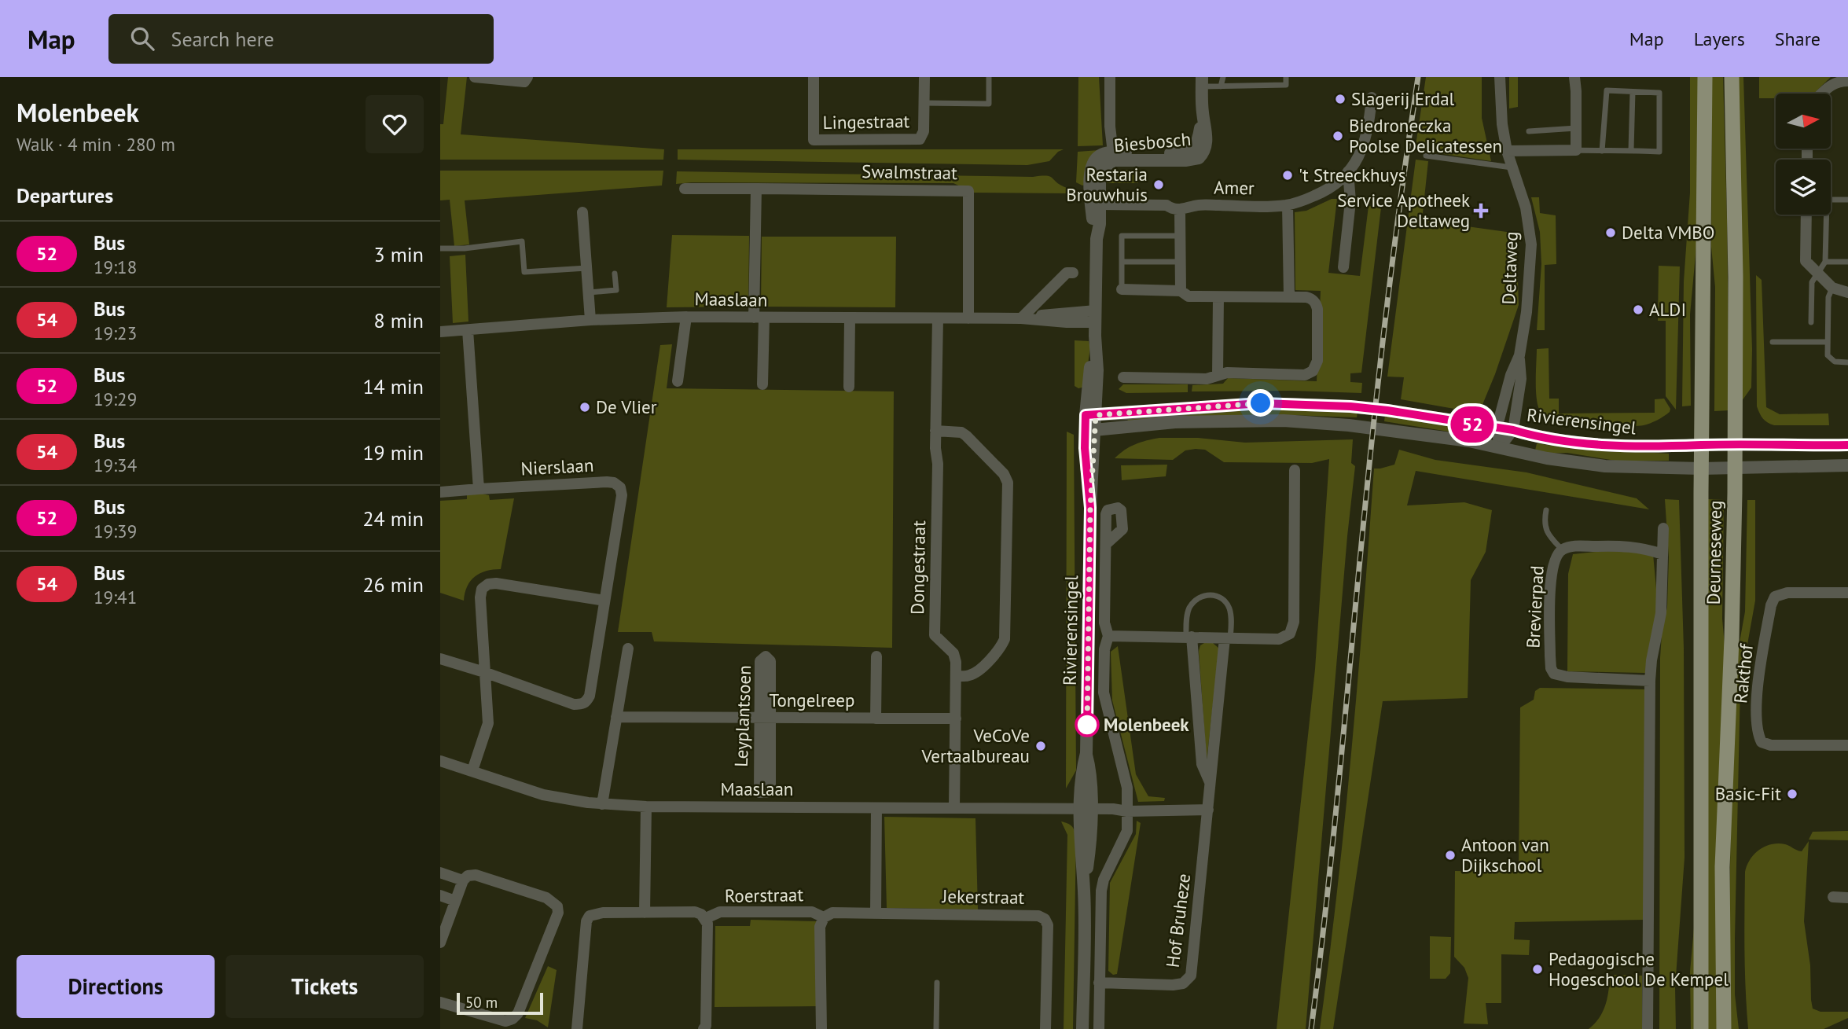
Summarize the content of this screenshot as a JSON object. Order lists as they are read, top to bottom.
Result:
{
  "streets": {
    "main road": ["Deurneseweg"],
    "street": [
      "Lingestraat",
      "Biesbosch",
      "Swalmstraat",
      "Amer",
      "Deltaweg",
      "Maaslaan",
      "Rivierensingel",
      "Nierslaan",
      "Dongestraat",
      "Brevierpad",
      "Rakthof",
      "Tongelreep",
      "Leyplantsoen",
      "Roerstraat",
      "Jekerstraat",
      "Hof Bruheze"
    ]
  },
  "crossings": [
    ["Biesbosch", "Amer"],
    ["Biesbosch", "Maaslaan"],
    ["Biesbosch", "Rivierensingel"],
    ["Swalmstraat", "Maaslaan"],
    ["Deltaweg", "Rivierensingel"],
    ["Maaslaan", "Rivierensingel"],
    ["Maaslaan", "Dongestraat"],
    ["Rivierensingel", "Deurneseweg"],
    ["Dongestraat", "Tongelreep"],
    ["Tongelreep", "Leyplantsoen"],
    ["Roerstraat", "Jekerstraat"]
  ],
  "places": {
    "other": [
      "Slagerij Erdal",
      "Biedroneczka Poolse Delicatessen",
      "'t Streeckhuys",
      "Restaria Brouwhuis",
      "Delta VMBO",
      "ALDI",
      "De Vlier",
      "Molenbeek",
      "VeCoVe Vertaalbureau",
      "Basic-Fit",
      "Antoon van Dijkschool",
      "Pedagogische Hogeschool De Kempel"
    ],
    "health": ["Service Apotheek Deltaweg"]
  },
  "lines": ["bus line 52"],
  "scale_bar": "50 m",
  "north": "right",
  "page": {
    "header": "Map",
    "search": "Search here",
    "nav": ["Map", "Layers", "Share"],
    "heading": [
      ["Molenbeek", "Walk · 4 min · 280 m"],
      "Departures"
    ],
    "on_map": "52",
    "list": [
      {
        "mark": "52",
        "name": "Bus",
        "note": "19:18",
        "value": "3 min"
      },
      {
        "mark": "54",
        "name": "Bus",
        "note": "19:23",
        "value": "8 min"
      },
      {
        "mark": "52",
        "name": "Bus",
        "note": "19:29",
        "value": "14 min"
      },
      {
        "mark": "54",
        "name": "Bus",
        "note": "19:34",
        "value": "19 min"
      },
      {
        "mark": "52",
        "name": "Bus",
        "note": "19:39",
        "value": "24 min"
      },
      {
        "mark": "54",
        "name": "Bus",
        "note": "19:41",
        "value": "26 min"
      }
    ],
    "buttons": ["Directions", "Tickets"],
    "scale": "50 m"
  }
}
